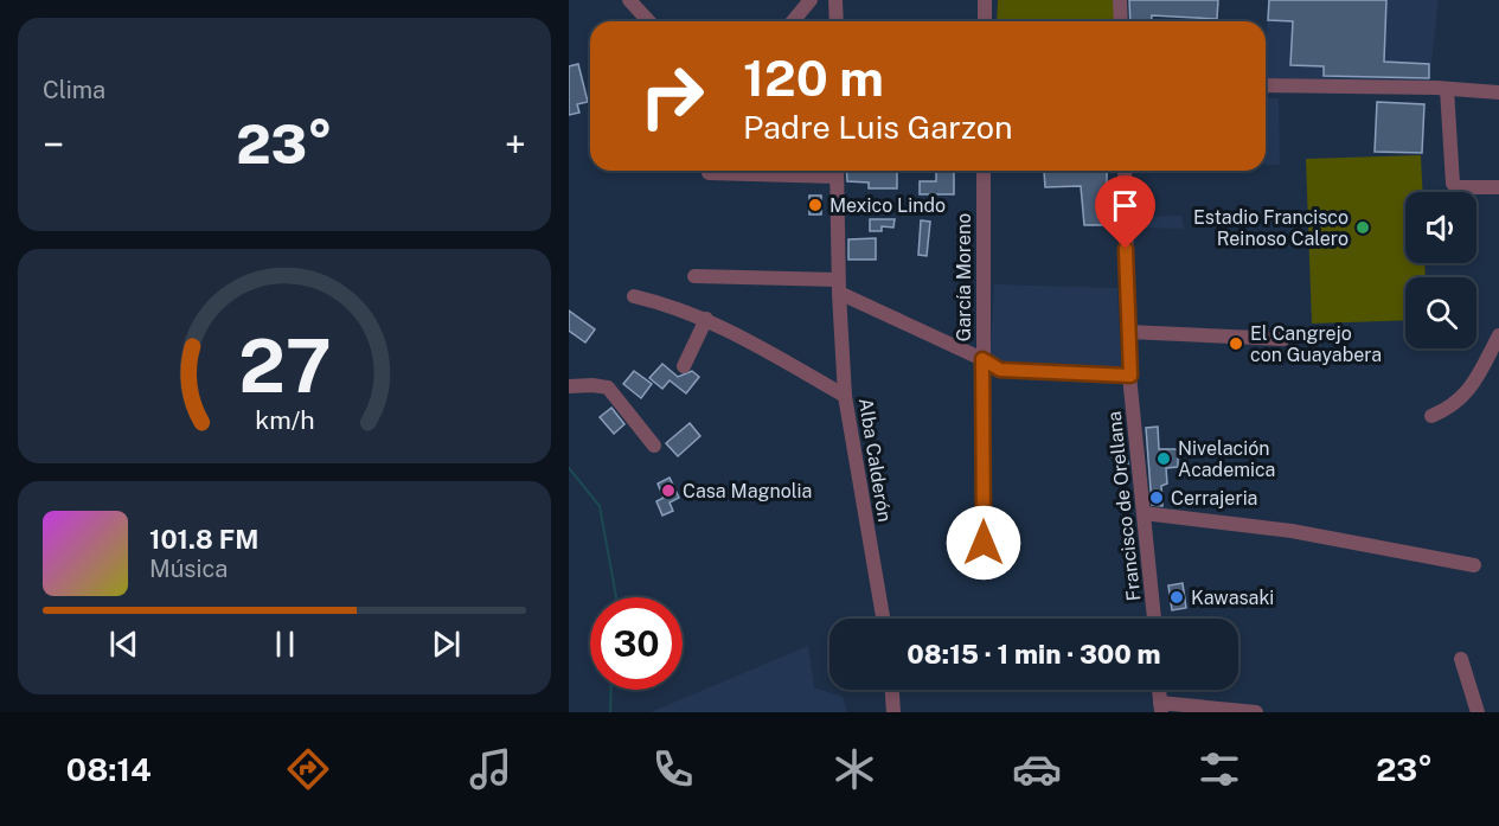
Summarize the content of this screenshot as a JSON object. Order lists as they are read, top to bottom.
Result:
{
  "streets": {
    "street": ["García Moreno", "Alba Calderón", "Francisco de Orellana"]
  },
  "places": [
    "Mexico Lindo",
    "Estadio Francisco Reinoso Calero",
    "El Cangrejo con Guayabera",
    "Nivelación Academica",
    "Casa Magnolia",
    "Cerrajeria",
    "Kawasaki"
  ],
  "page": {
    "tile": "Clima",
    "turn": ["120 m", "Padre Luis Garzon"],
    "heat": ["−", "23°", "+"],
    "song": ["101.8 FM", "Música"],
    "limit": "30",
    "trip": "08:15 · 1 min · 300 m",
    "tabs": ["08:14", "23°"],
    "gauge": ["27", "km/h"]
  }
}
